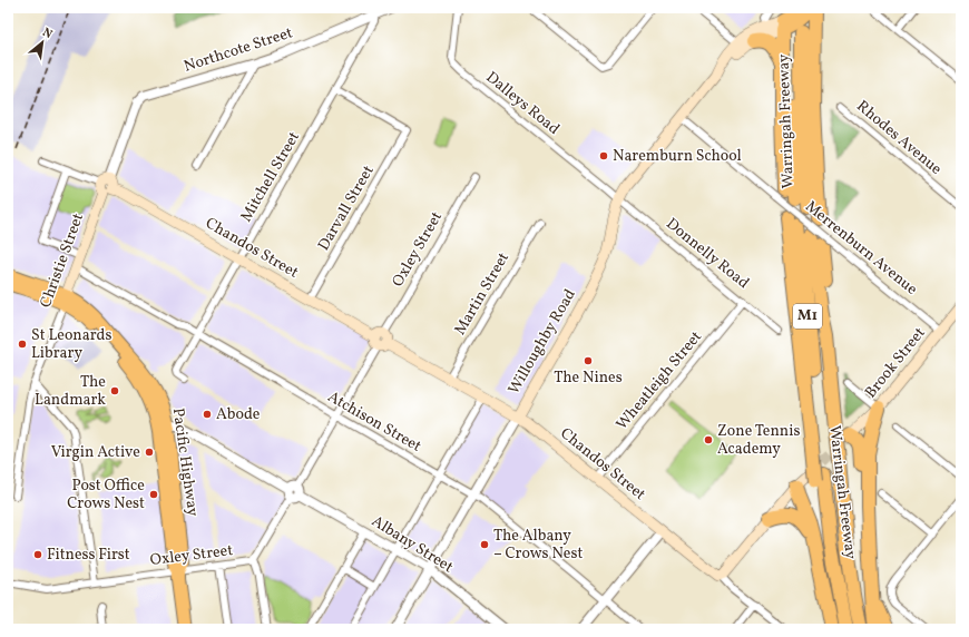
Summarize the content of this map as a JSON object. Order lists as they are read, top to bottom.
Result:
{
  "streets": {
    "highway": ["Warringah Freeway", "M1"],
    "main road": [
      "Chandos Street",
      "Christie Street",
      "Willoughby Road",
      "Brook Street",
      "Pacific Highway"
    ],
    "street": [
      "Northcote Street",
      "Dalleys Road",
      "Rhodes Avenue",
      "Mitchell Street",
      "Darvall Street",
      "Merrenburn Avenue",
      "Oxley Street",
      "Donnelly Road",
      "Martin Street",
      "Wheatleigh Street",
      "Atchison Street",
      "Albany Street"
    ]
  },
  "crossings": [
    ["Northcote Street", "Mitchell Street"],
    ["Northcote Street", "Christie Street"],
    ["Dalleys Road", "Donnelly Road"],
    ["Dalleys Road", "Willoughby Road"],
    ["Warringah Freeway", "Willoughby Road"],
    ["Mitchell Street", "Darvall Street"],
    ["Mitchell Street", "Chandos Street"],
    ["Mitchell Street", "Atchison Street"],
    ["Darvall Street", "Chandos Street"],
    ["Chandos Street", "Oxley Street"],
    ["Chandos Street", "Christie Street"],
    ["Chandos Street", "Martin Street"],
    ["Chandos Street", "Willoughby Road"],
    ["Chandos Street", "Wheatleigh Street"],
    ["Merrenburn Avenue", "Willoughby Road"],
    ["Merrenburn Avenue", "Brook Street"],
    ["Oxley Street", "Atchison Street"],
    ["Oxley Street", "Pacific Highway"],
    ["Oxley Street", "Albany Street"],
    ["Donnelly Road", "Willoughby Road"],
    ["Donnelly Road", "Wheatleigh Street"],
    ["Christie Street", "Atchison Street"],
    ["Christie Street", "Pacific Highway"],
    ["Willoughby Road", "Atchison Street"],
    ["Willoughby Road", "Albany Street"],
    ["Pacific Highway", "Albany Street"]
  ],
  "places": [
    "Naremburn School",
    "St Leonards Library",
    "The Nines",
    "The Landmark",
    "Abode",
    "Zone Tennis Academy",
    "Virgin Active",
    "Post Office Crows Nest",
    "The Albany – Crows Nest",
    "Fitness First"
  ],
  "north": "top right"
}
